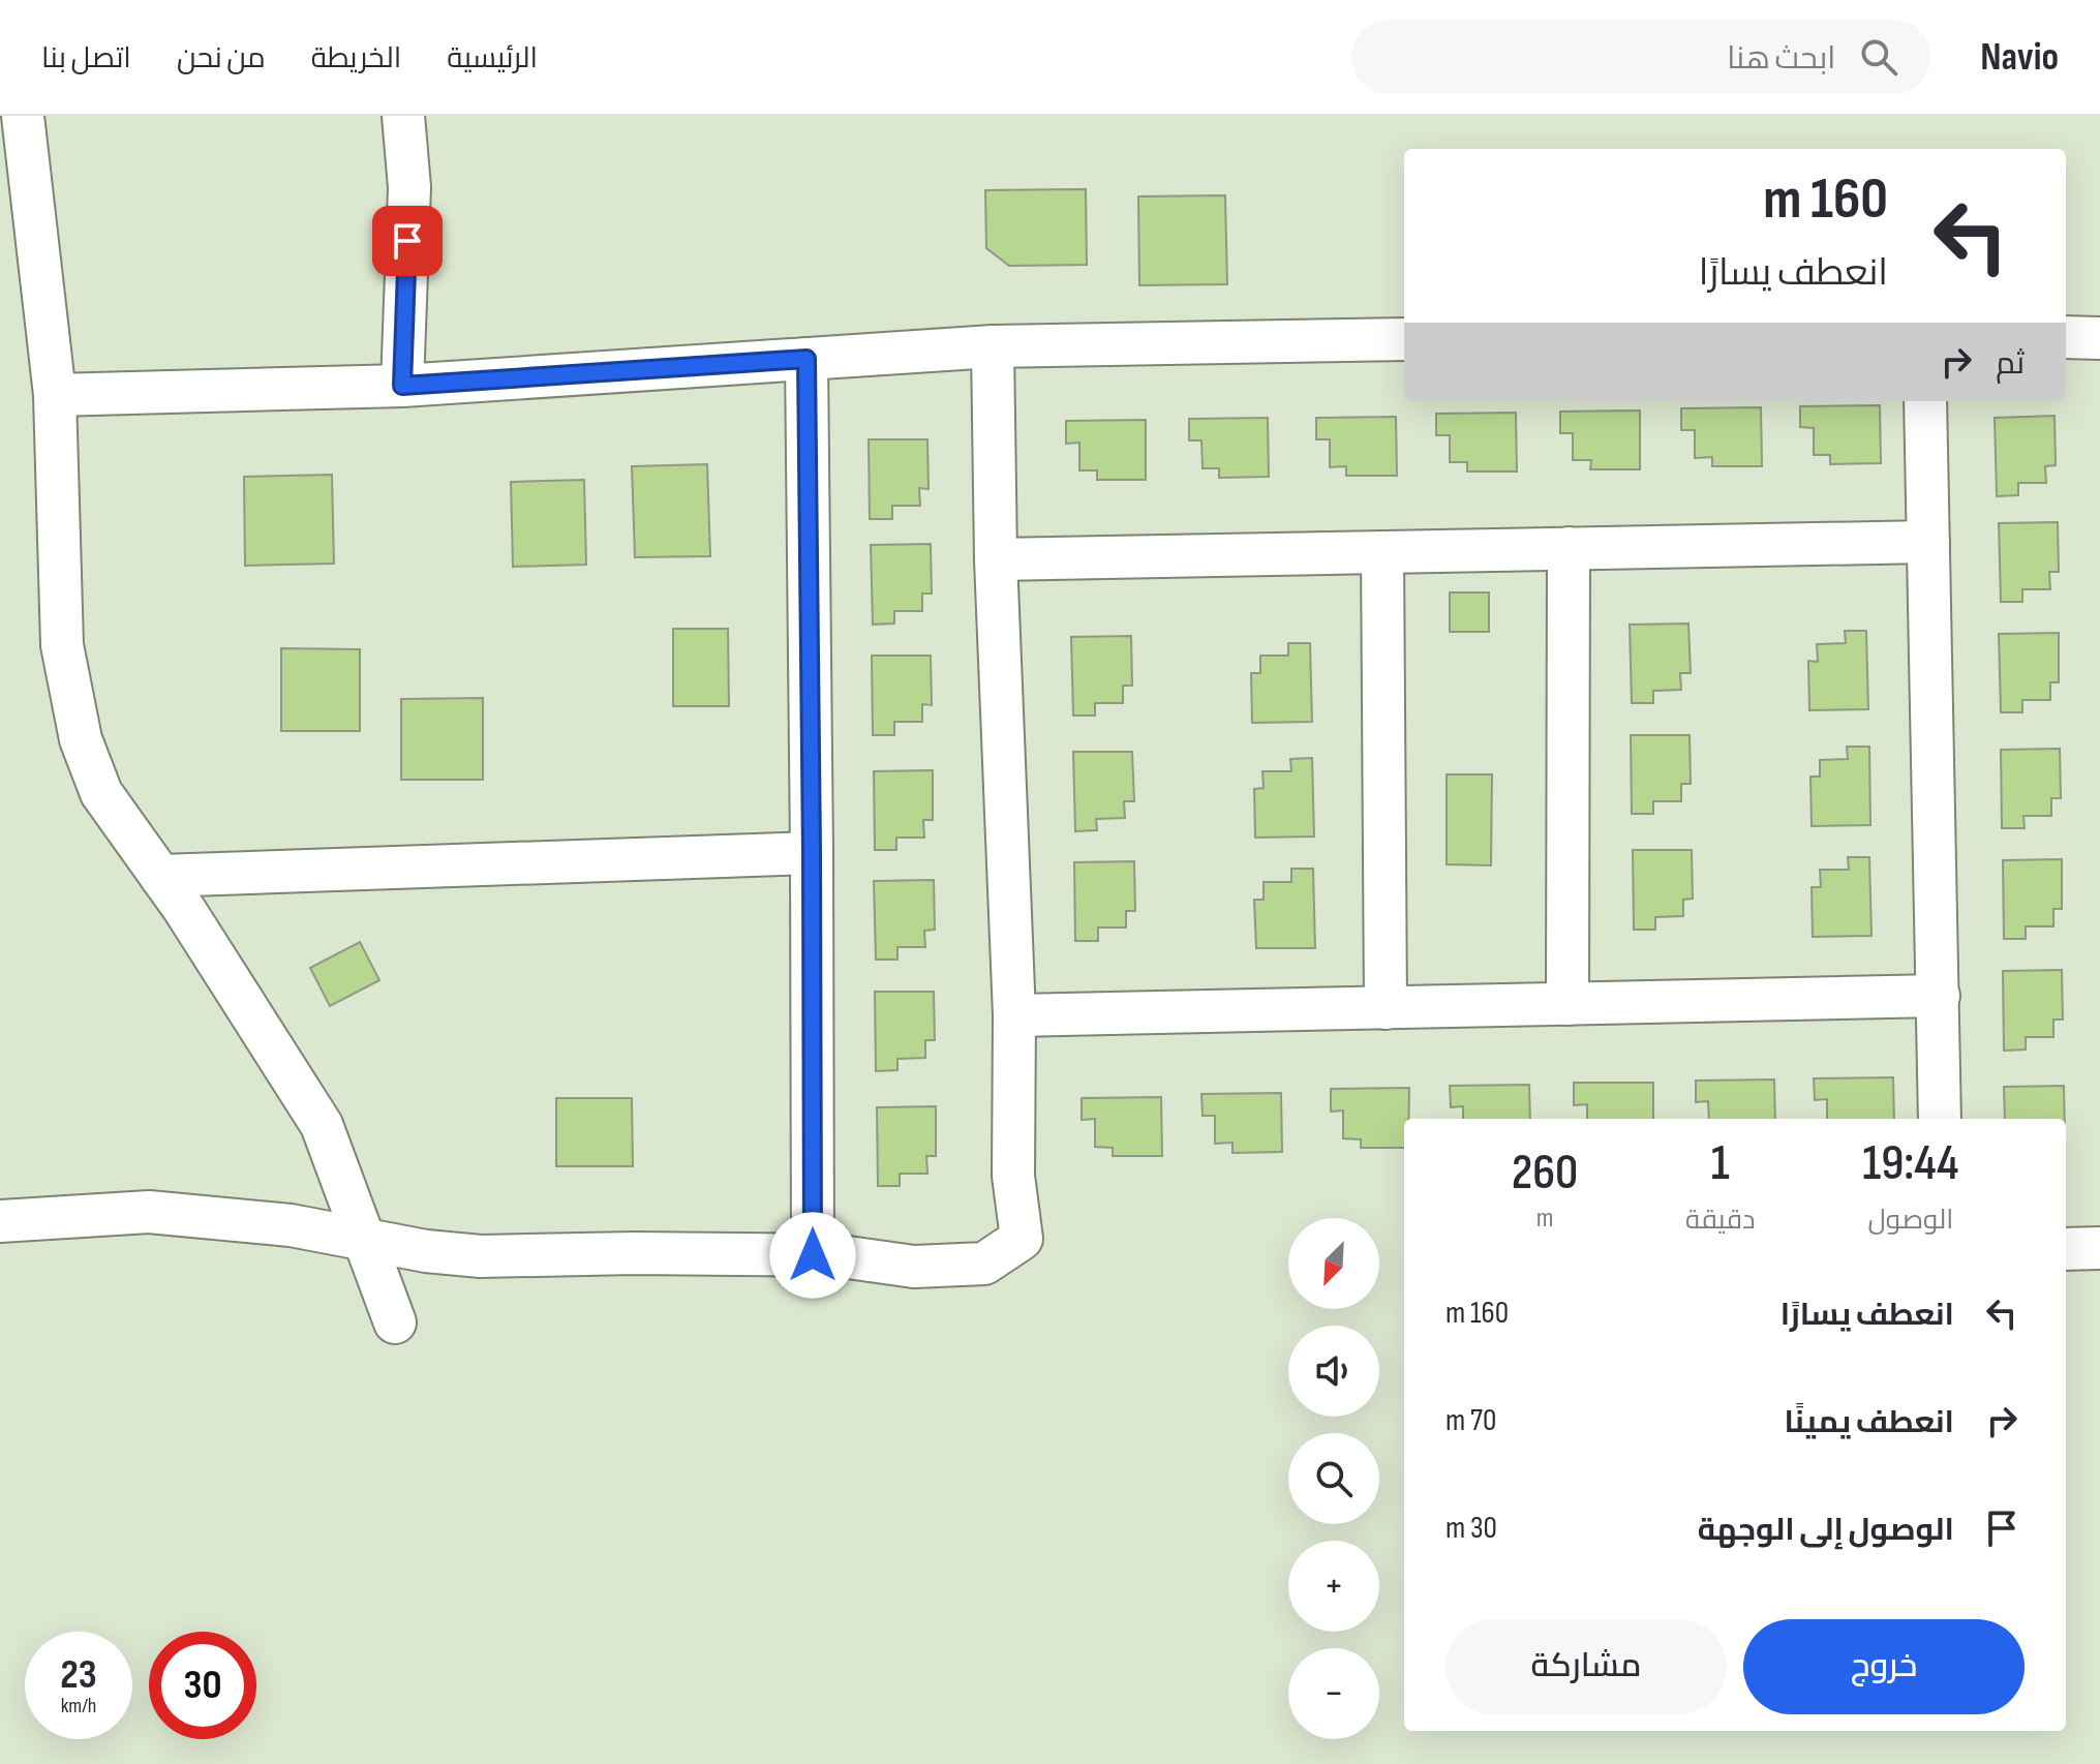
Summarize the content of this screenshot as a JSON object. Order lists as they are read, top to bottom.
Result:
{
  "north": "bottom left",
  "page": {
    "header": "Navio",
    "search": "ابحث هنا",
    "nav": [
      "الرئيسية",
      "الخريطة",
      "من نحن",
      "اتصل بنا"
    ],
    "turn": ["160 m", "انعطف يسارًا"],
    "then": "ثم",
    "eta": [
      "19:44",
      "الوصول",
      "1",
      "دقيقة",
      "260",
      "m"
    ],
    "map_buttons": ["+", "−"],
    "list": [
      {
        "name": "انعطف يسارًا",
        "value": "160 m"
      },
      {
        "name": "انعطف يمينًا",
        "value": "70 m"
      },
      {
        "name": "الوصول إلى الوجهة",
        "value": "30 m"
      }
    ],
    "buttons": ["خروج", "مشاركة"],
    "speed": "23 km/h",
    "limit": "30"
  }
}
